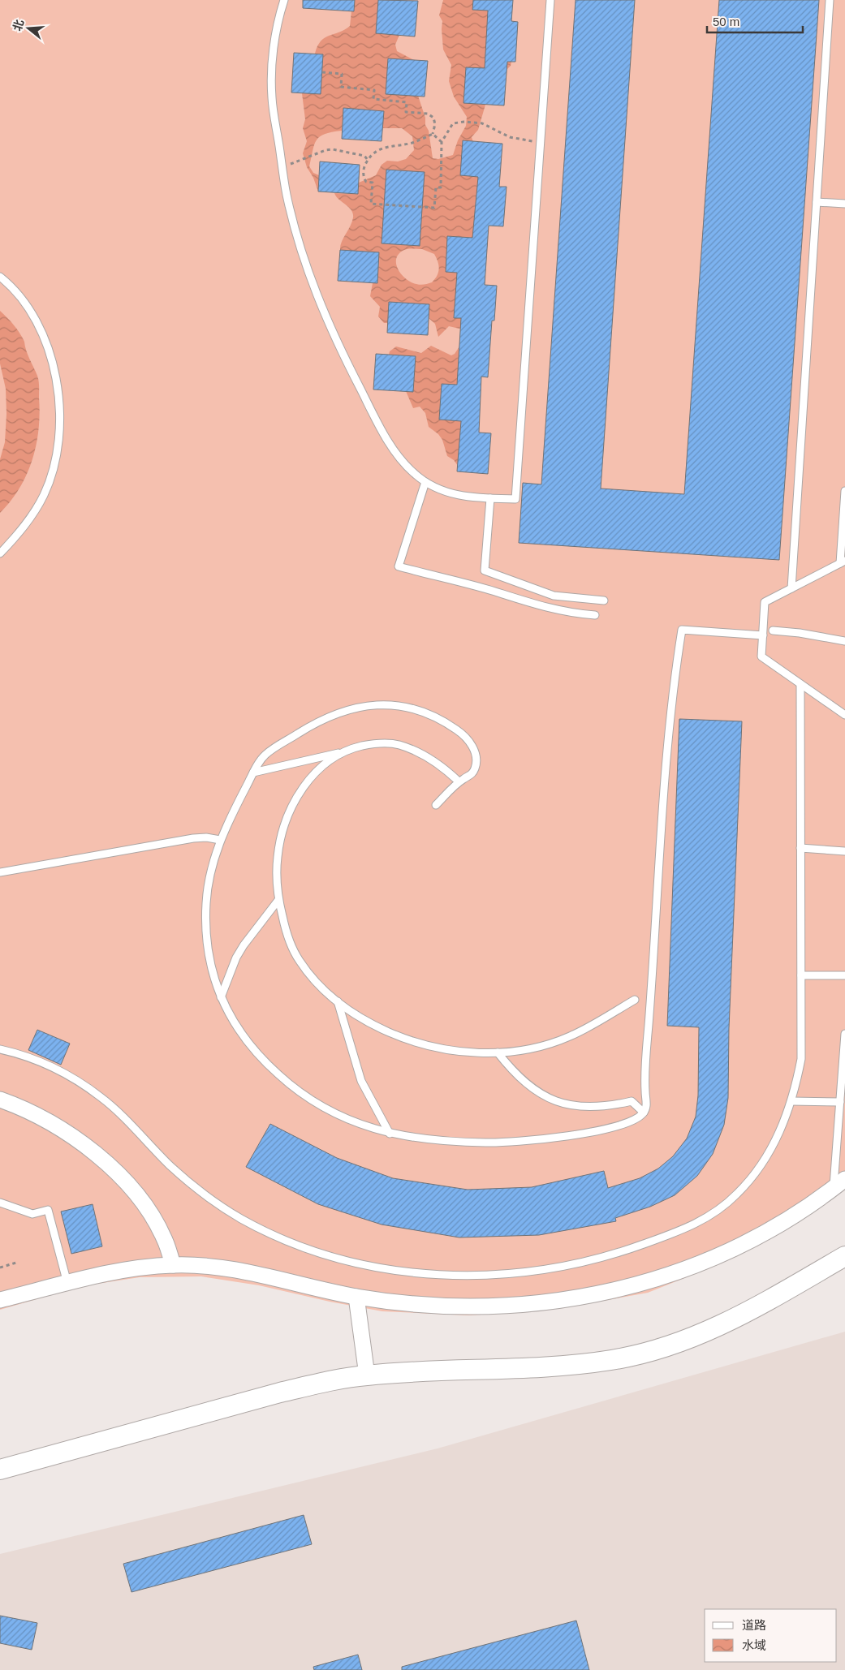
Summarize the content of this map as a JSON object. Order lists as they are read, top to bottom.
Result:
{
  "legend": ["道路", "水域"],
  "scale_bar": "50 m",
  "north": "left"
}
